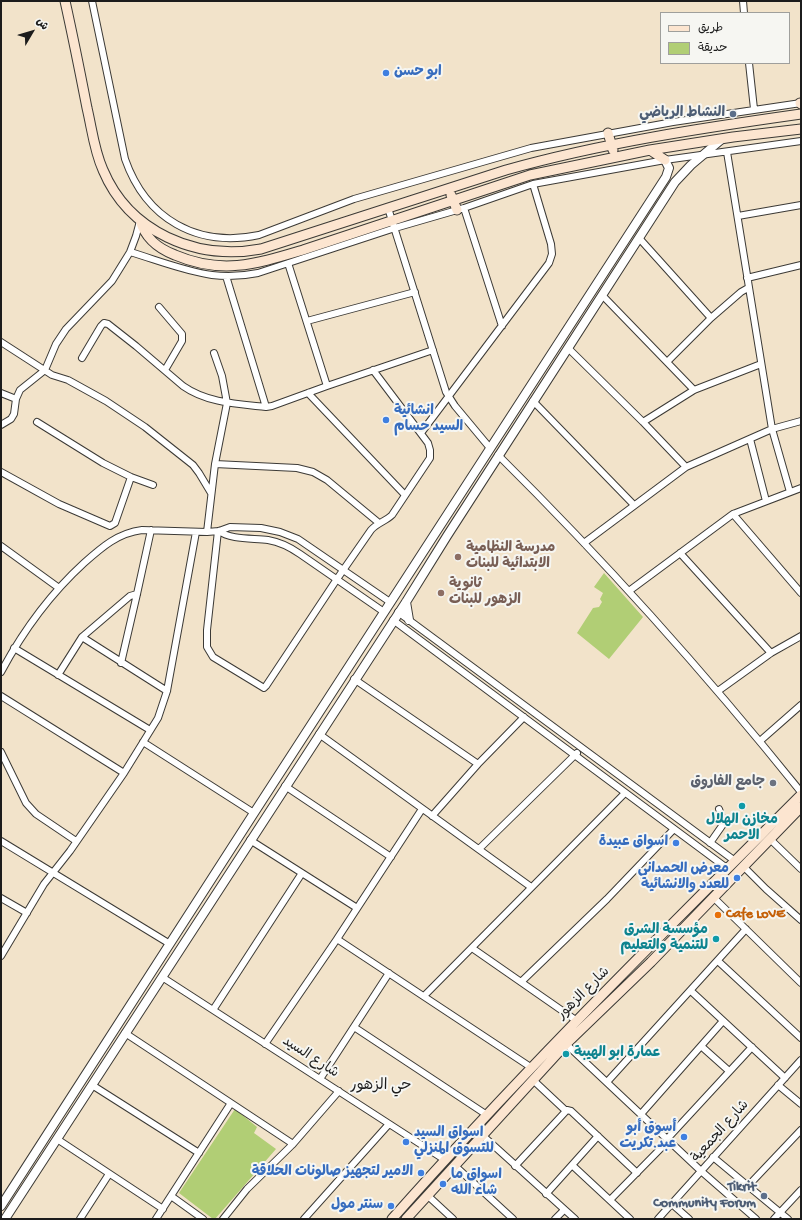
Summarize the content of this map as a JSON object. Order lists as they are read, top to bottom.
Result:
{
  "streets": {
    "main road": ["شارع الزهور"],
    "street": ["شارع السيد", "شارع الجمعية"]
  },
  "crossings": [
    ["شارع الزهور", "شارع السيد"]
  ],
  "districts": ["حي الزهور"],
  "places": [
    "ابو حسن",
    "النشاط الرياضي",
    "انشائية السيد حسام",
    "مدرسة النظامية الابتدائية للبنات",
    "ثانوية الزهور للبنات",
    "جامع الفاروق",
    "مخازن الهلال الاحمر",
    "اسواق عبيدة",
    "معرض الحمداني للعدد والانشائية",
    "Cafe LoVE",
    "مؤسسة الشرق للتنمية والتعليم",
    "عمارة ابو الهيبة",
    "أسوق أبو عبد.تكريت",
    "اسواق السيد للتسوق المنزلي",
    "الامير لتجهيز صالونات الحلاقة",
    "اسواق ما شاء الله",
    "Tikrit Community Forum",
    "سنتر مول"
  ],
  "legend": ["طريق", "حديقة"],
  "north": "top right"
}
